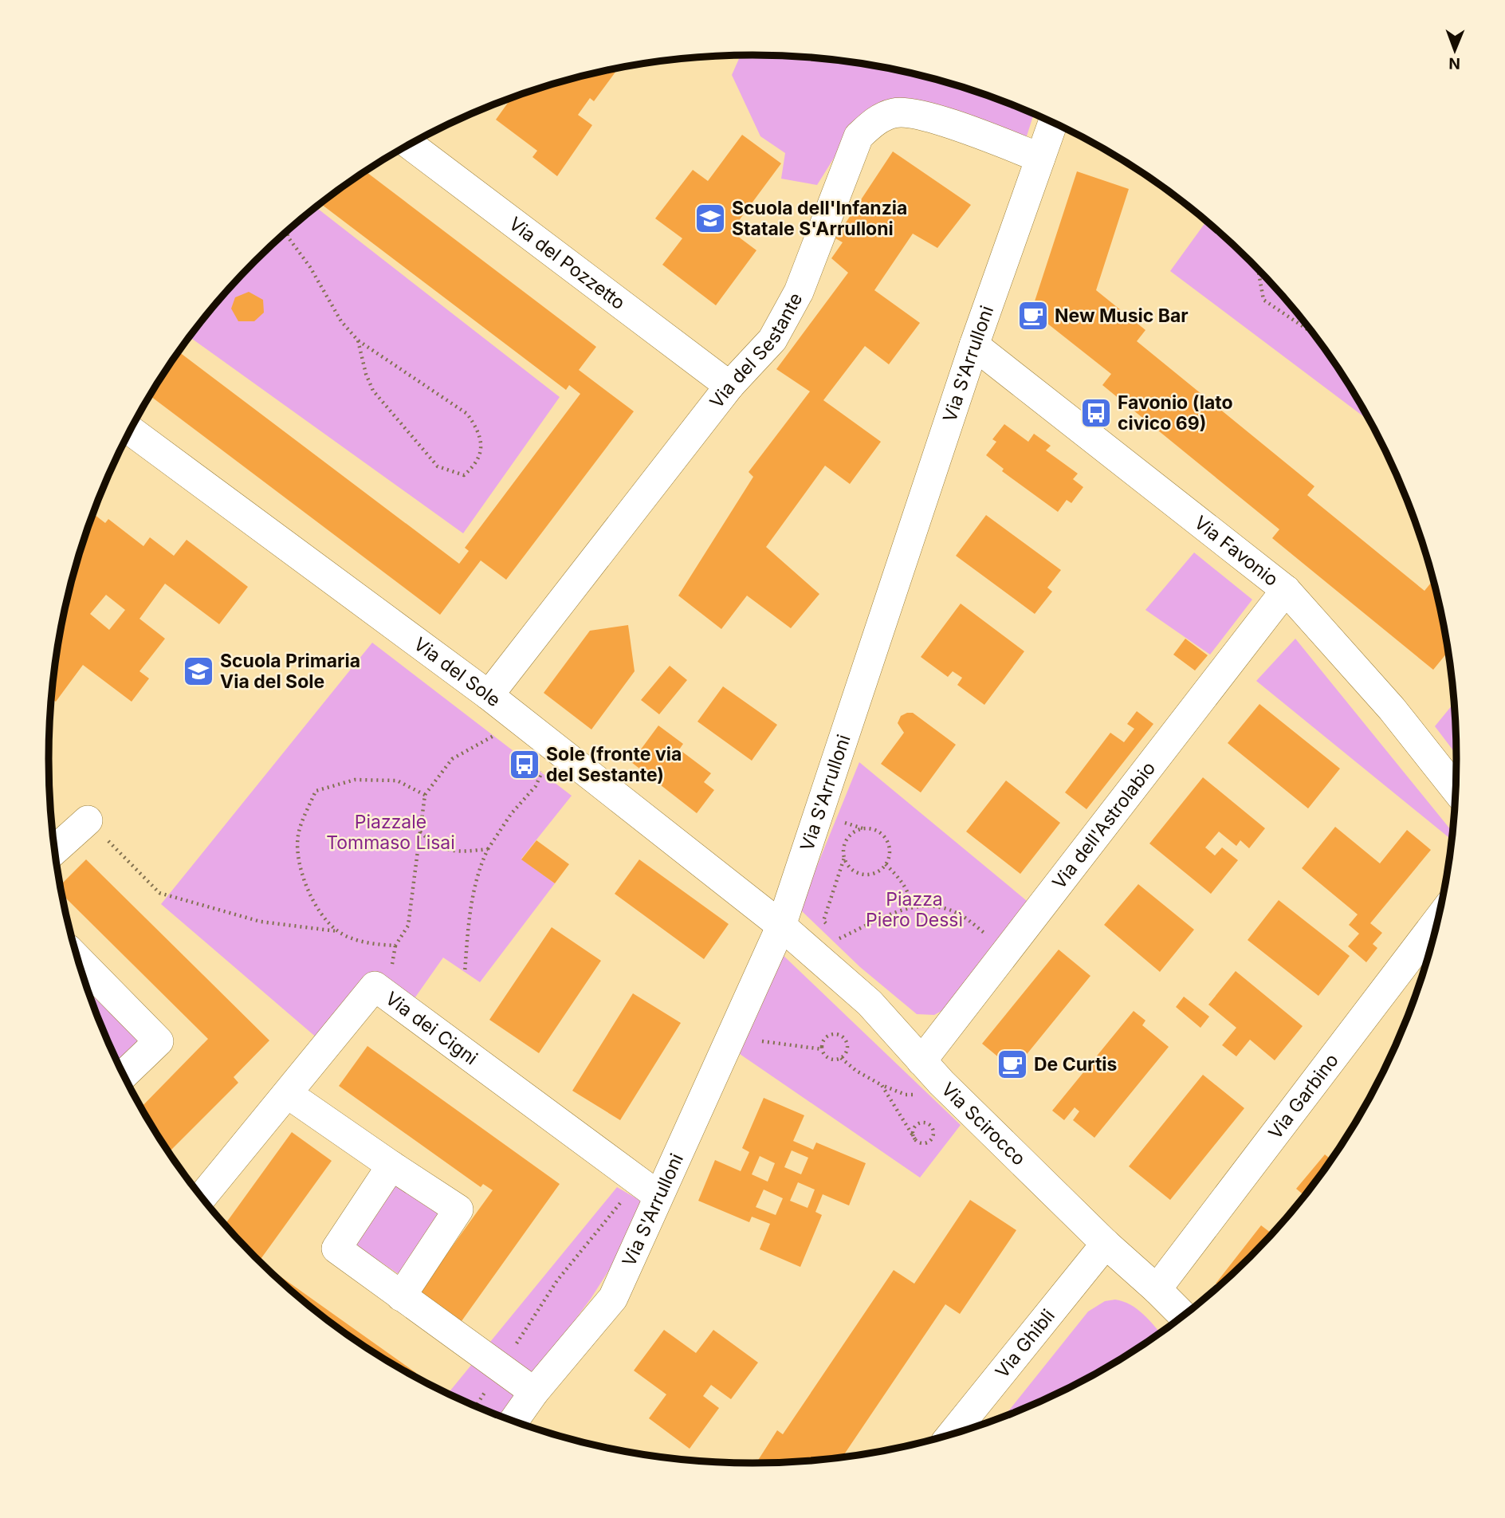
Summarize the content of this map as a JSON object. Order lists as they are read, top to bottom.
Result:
{
  "streets": {
    "street": [
      "Via del Pozzetto",
      "Via del Sestante",
      "Via S'Arrulloni",
      "Via Favonio",
      "Via del Sole",
      "Via dell'Astrolabio",
      "Via dei Cigni",
      "Via Garbino",
      "Via Scirocco",
      "Via Ghibli"
    ]
  },
  "crossings": [
    ["Via del Pozzetto", "Via del Sestante"],
    ["Via del Sestante", "Via S'Arrulloni"],
    ["Via del Sestante", "Via del Sole"],
    ["Via S'Arrulloni", "Via Favonio"],
    ["Via S'Arrulloni", "Via del Sole"],
    ["Via S'Arrulloni", "Via dei Cigni"],
    ["Via S'Arrulloni", "Via Scirocco"],
    ["Via Favonio", "Via dell'Astrolabio"],
    ["Via del Sole", "Via Scirocco"],
    ["Via dell'Astrolabio", "Via Scirocco"],
    ["Via Garbino", "Via Scirocco"],
    ["Via Scirocco", "Via Ghibli"]
  ],
  "parks": ["Piazzale Tommaso Lisai", "Piazza Piero Dessì"],
  "places": {
    "school or university": ["Scuola dell'Infanzia Statale S'Arrulloni", "Scuola Primaria Via del Sole"],
    "cafe": ["New Music Bar", "De Curtis"],
    "bus stop": ["Favonio (lato civico 69)", "Sole (fronte via del Sestante)"]
  },
  "north": "bottom"
}
